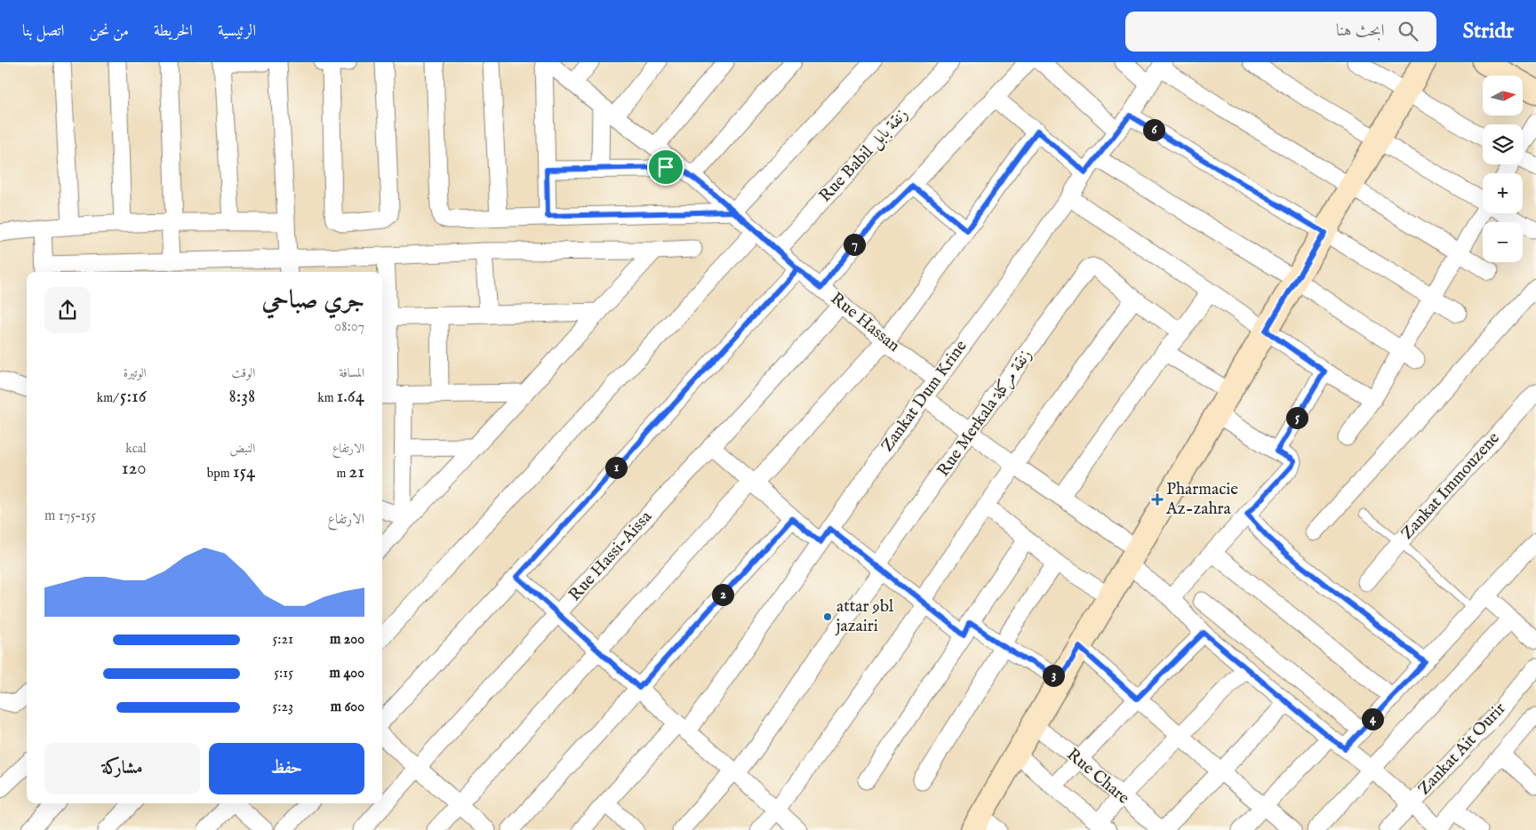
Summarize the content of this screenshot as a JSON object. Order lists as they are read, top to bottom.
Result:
{
  "streets": {
    "street": [
      "Rue Babil زنقة بابل",
      "Rue Hassan",
      "Zankat Dum Krine",
      "Rue Merkala زنقة مركلة",
      "Zankat Immouzene",
      "Rue Hassi-Aissa",
      "Zankat Ait Ourir",
      "Rue Chare"
    ]
  },
  "crossings": [
    ["Rue Babil زنقة بابل", "Rue Hassan"],
    ["Rue Hassan", "Zankat Dum Krine"],
    ["Rue Hassan", "Rue Hassi-Aissa"]
  ],
  "places": {
    "health": ["Pharmacie Az-zahra"],
    "other": ["attar 9bl jazairi"]
  },
  "north": "right",
  "page": {
    "header": "Stridr",
    "search": "ابحث هنا",
    "nav": [
      "الرئيسية",
      "الخريطة",
      "من نحن",
      "اتصل بنا"
    ],
    "map_buttons": ["+", "−"],
    "pins": [
      "6",
      "7",
      "5",
      "1",
      "2",
      "3",
      "4"
    ],
    "heading": ["جري صباحي", "08:07"],
    "stats": [
      ["المسافة", "1.64 km"],
      ["الوقت", "8:38"],
      ["الوتيرة", "5:16 /km"],
      ["الارتفاع", "21 m"],
      ["النبض", "154 bpm"],
      ["kcal", "120"]
    ],
    "chart": ["الارتفاع", "155–175 m"],
    "list": [
      {
        "name": "200 m",
        "note": "5:21"
      },
      {
        "name": "400 m",
        "note": "5:15"
      },
      {
        "name": "600 m",
        "note": "5:23"
      }
    ],
    "buttons": ["حفظ", "مشاركة"]
  }
}
